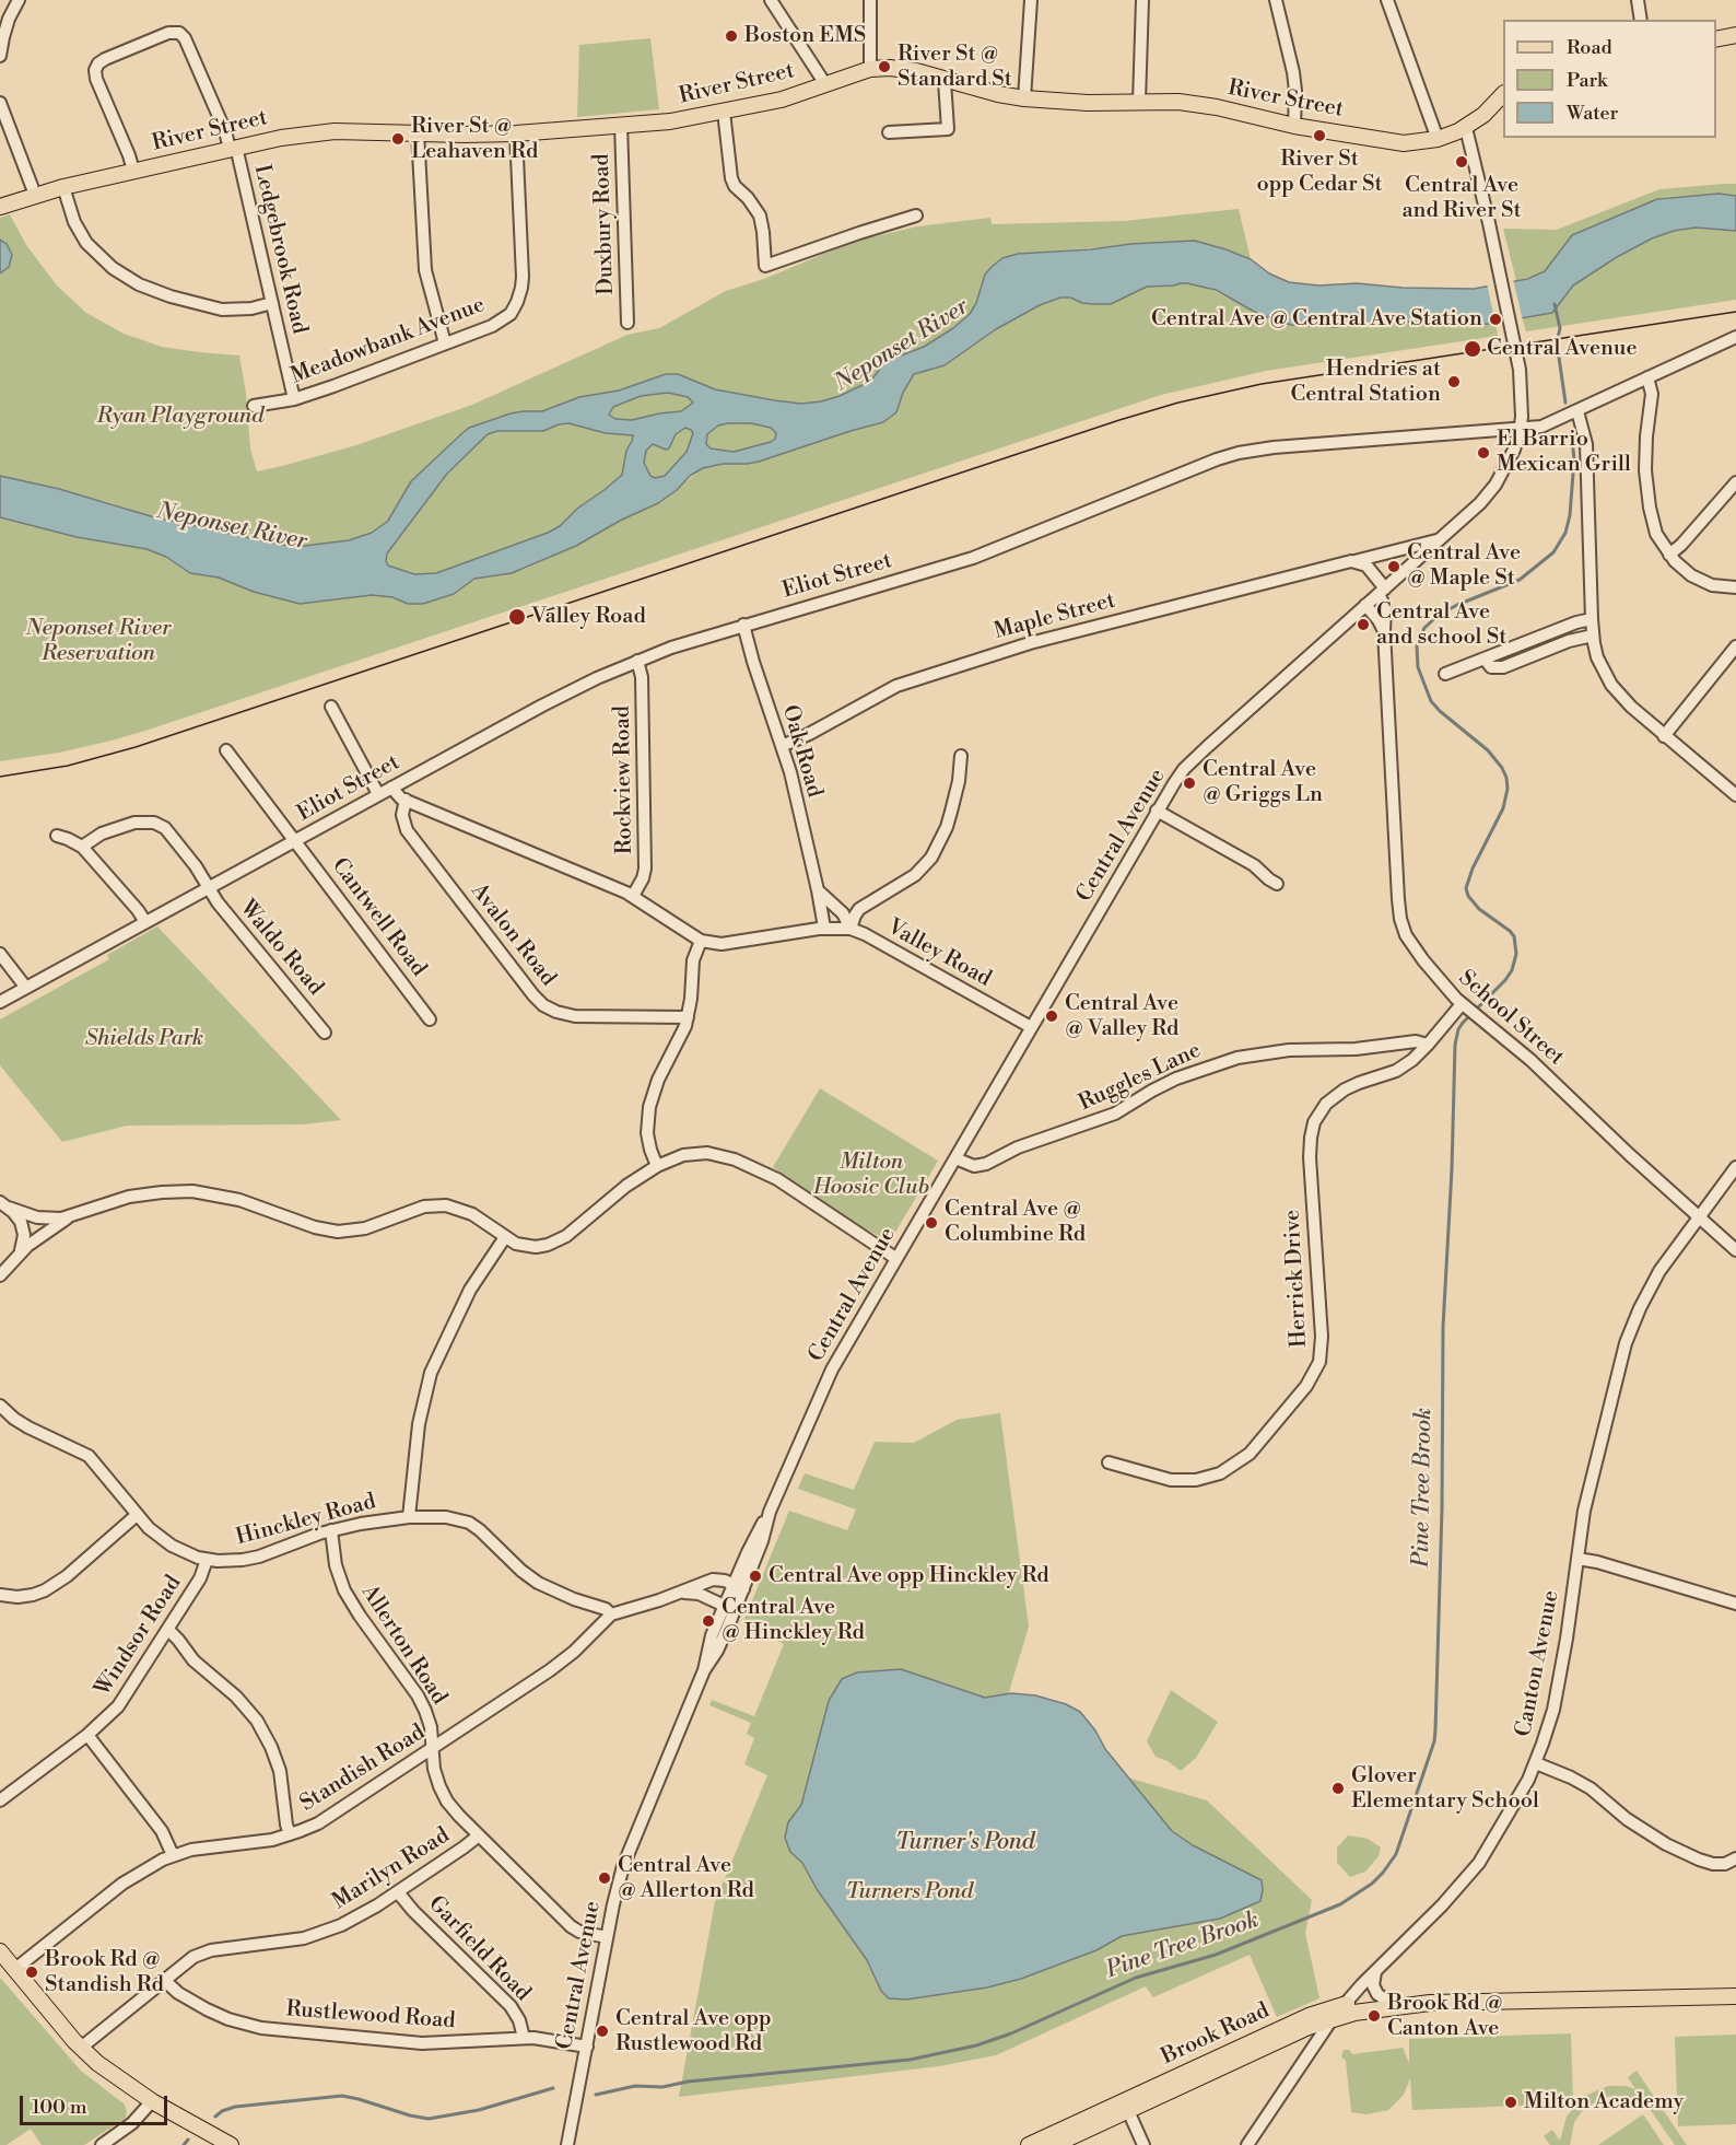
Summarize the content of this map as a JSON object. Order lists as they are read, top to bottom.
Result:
{
  "streets": {
    "main road": ["River Street", "Brook Road"],
    "street": [
      "Duxbury Road",
      "Ledgebrook Road",
      "Meadowbank Avenue",
      "Eliot Street",
      "Maple Street",
      "Oak Road",
      "Rockview Road",
      "Central Avenue",
      "Cantwell Road",
      "Avalon Road",
      "Waldo Road",
      "Valley Road",
      "School Street",
      "Ruggles Lane",
      "Herrick Drive",
      "Hinckley Road",
      "Windsor Road",
      "Allerton Road",
      "Canton Avenue",
      "Standish Road",
      "Marilyn Road",
      "Garfield Road",
      "Rustlewood Road"
    ]
  },
  "crossings": [
    ["River Street", "Duxbury Road"],
    ["River Street", "Ledgebrook Road"],
    ["River Street", "Meadowbank Avenue"],
    ["River Street", "Central Avenue"],
    ["Ledgebrook Road", "Meadowbank Avenue"],
    ["Eliot Street", "Oak Road"],
    ["Eliot Street", "Rockview Road"],
    ["Eliot Street", "Central Avenue"],
    ["Eliot Street", "Cantwell Road"],
    ["Eliot Street", "Waldo Road"],
    ["Eliot Street", "Valley Road"],
    ["Maple Street", "Oak Road"],
    ["Maple Street", "Central Avenue"],
    ["Oak Road", "Valley Road"],
    ["Rockview Road", "Valley Road"],
    ["Central Avenue", "Valley Road"],
    ["Central Avenue", "School Street"],
    ["Central Avenue", "Ruggles Lane"],
    ["Central Avenue", "Allerton Road"],
    ["Central Avenue", "Rustlewood Road"],
    ["Avalon Road", "Valley Road"],
    ["School Street", "Herrick Drive"],
    ["School Street", "Canton Avenue"],
    ["Ruggles Lane", "Herrick Drive"],
    ["Hinckley Road", "Windsor Road"],
    ["Hinckley Road", "Allerton Road"],
    ["Hinckley Road", "Standish Road"],
    ["Allerton Road", "Standish Road"],
    ["Allerton Road", "Marilyn Road"],
    ["Canton Avenue", "Brook Road"],
    ["Marilyn Road", "Garfield Road"],
    ["Marilyn Road", "Rustlewood Road"],
    ["Garfield Road", "Rustlewood Road"]
  ],
  "water": ["Neponset River", "Pine Tree Brook", "Turner's Pond"],
  "parks": [
    "Ryan Playground",
    "Neponset River Reservation",
    "Shields Park",
    "Milton Hoosic Club",
    "Turners Pond"
  ],
  "places": [
    "Boston EMS",
    "River St @ Standard St",
    "River St opp Cedar St",
    "River St @ Leahaven Rd",
    "Central Ave and River St",
    "Central Ave @ Central Ave Station",
    "Central Avenue",
    "Hendries at Central Station",
    "El Barrio Mexican Grill",
    "Central Ave @ Maple St",
    "Valley Road",
    "Central Ave and school St",
    "Central Ave @ Griggs Ln",
    "Central Ave @ Valley Rd",
    "Central Ave @ Columbine Rd",
    "Central Ave opp Hinckley Rd",
    "Central Ave @ Hinckley Rd",
    "Glover Elementary School",
    "Central Ave @ Allerton Rd",
    "Brook Rd @ Standish Rd",
    "Brook Rd @ Canton Ave",
    "Central Ave opp Rustlewood Rd",
    "Milton Academy"
  ],
  "legend": ["Road", "Park", "Water"],
  "scale_bar": "100 m"
}
